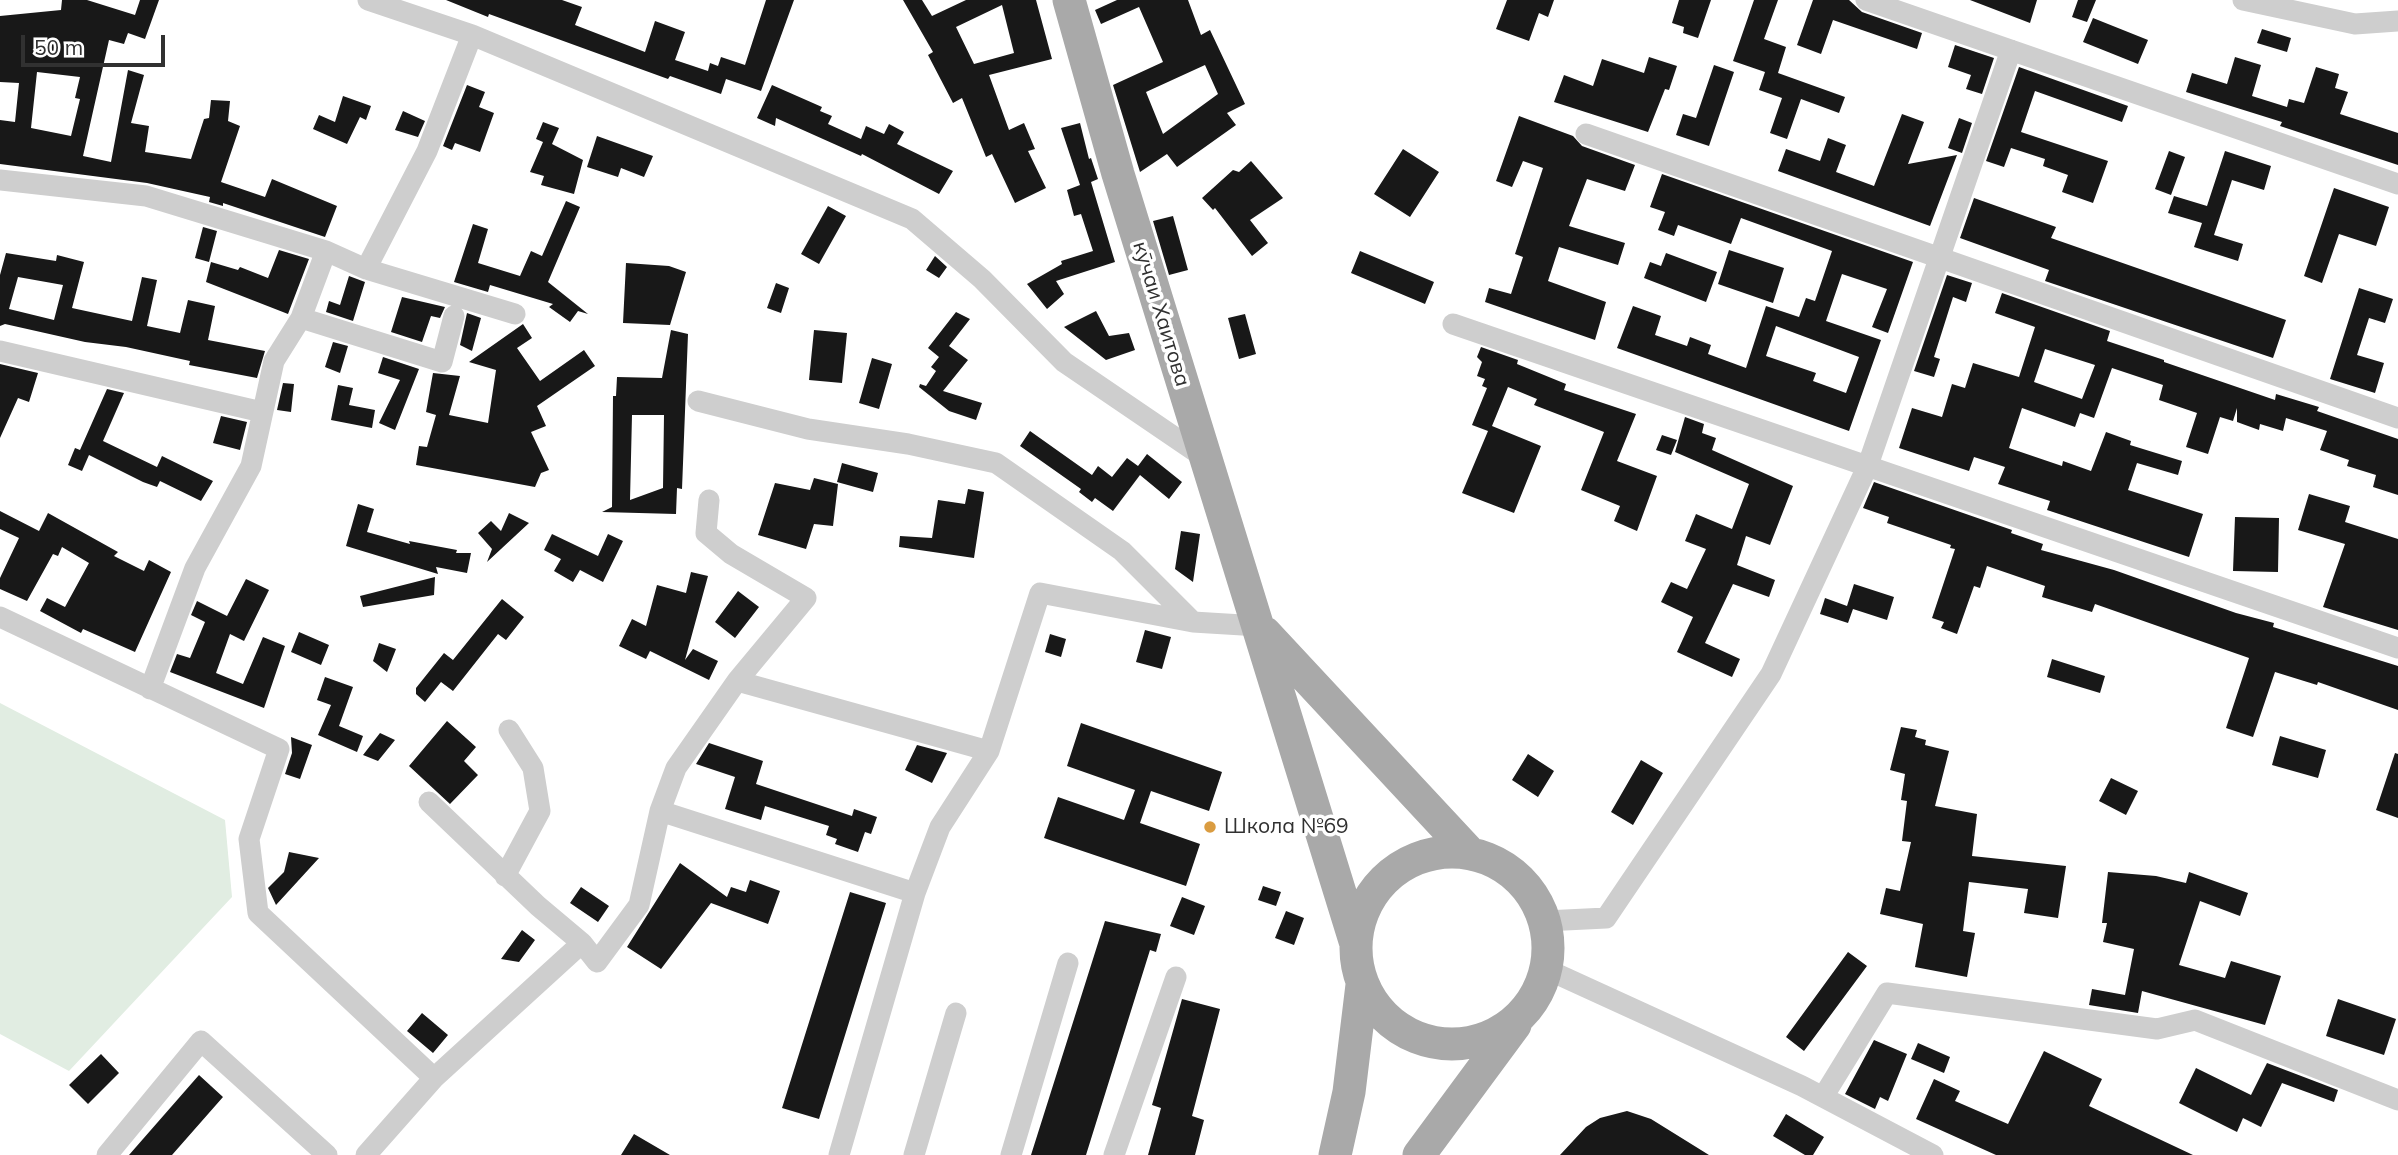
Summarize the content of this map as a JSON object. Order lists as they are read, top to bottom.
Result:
{
  "streets": {
    "main road": ["кӯчаи Хаитова"]
  },
  "places": ["Школа №69"],
  "scale_bar": "50 m"
}
